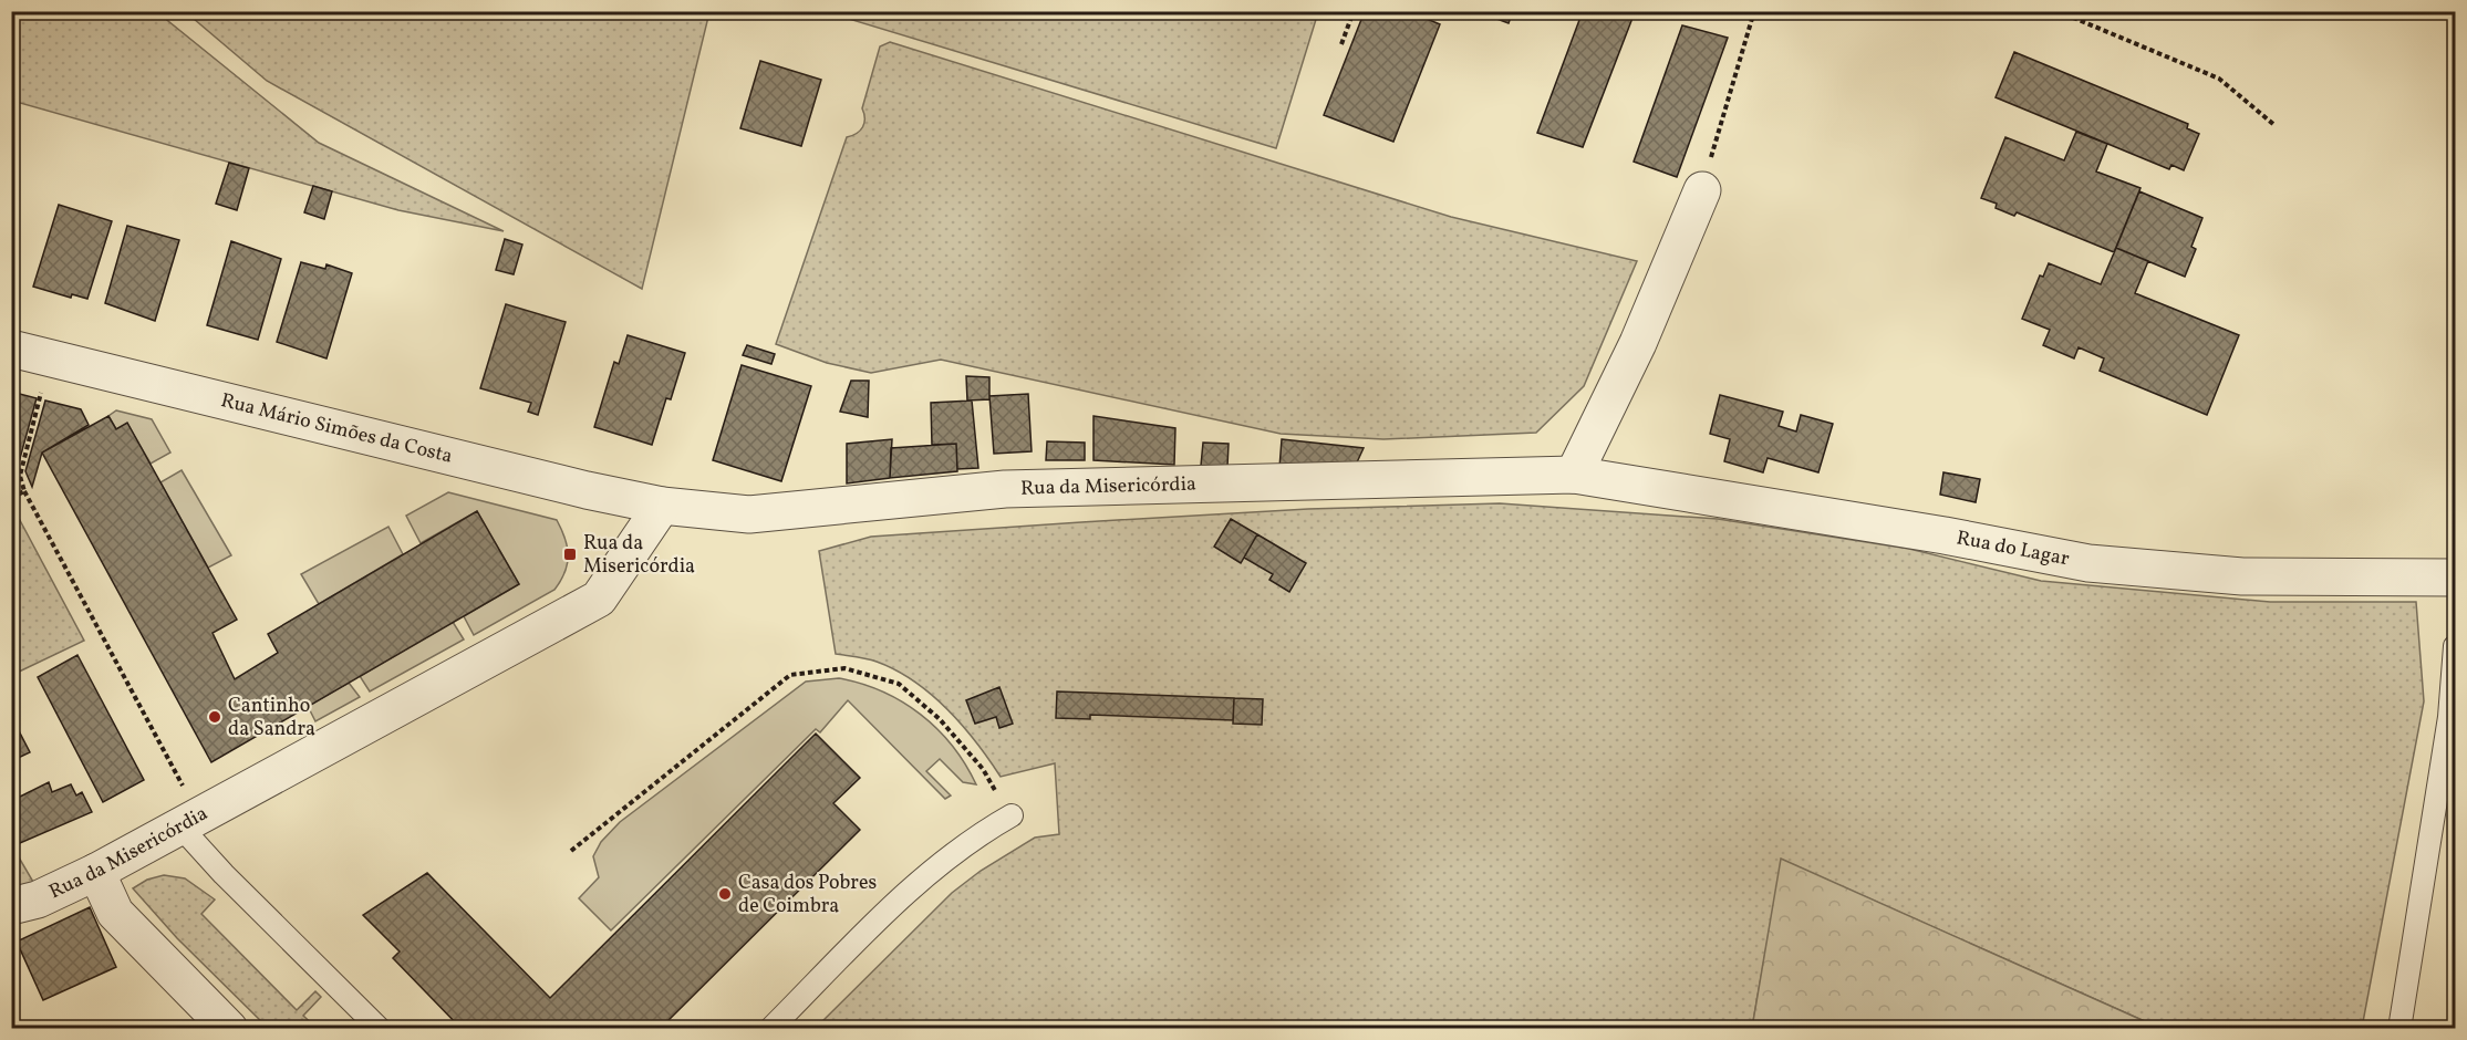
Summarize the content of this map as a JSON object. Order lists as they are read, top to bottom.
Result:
{
  "streets": {
    "street": ["Rua Mário Simões da Costa", "Rua da Misericórdia", "Rua do Lagar"]
  },
  "crossings": [
    ["Rua Mário Simões da Costa", "Rua da Misericórdia"],
    ["Rua da Misericórdia", "Rua do Lagar"]
  ],
  "places": {
    "transit": ["Rua da Misericórdia"],
    "other": ["Cantinho da Sandra", "Casa dos Pobres de Coimbra"]
  }
}
